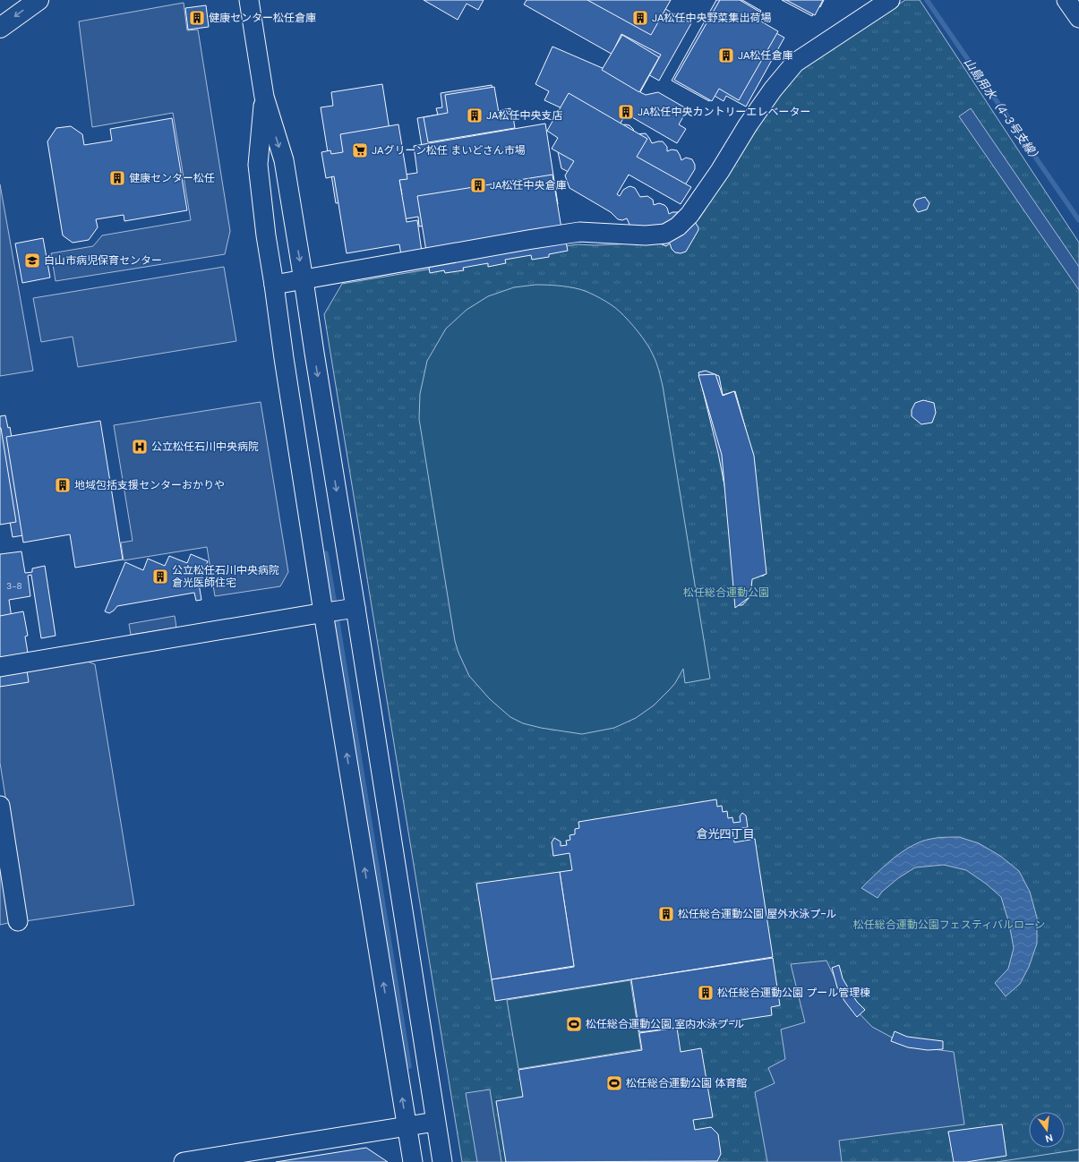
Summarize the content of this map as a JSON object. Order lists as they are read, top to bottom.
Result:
{
  "districts": ["倉光四丁目"],
  "water": ["山島用水（4-3号支線）"],
  "parks": ["松任総合運動公園", "松任総合運動公園フェスティバルローン"],
  "places": {
    "building": [
      "健康センター松任倉庫",
      "JA松任中央野菜集出荷場",
      "JA松任倉庫",
      "JA松任中央カントリーエレベーター",
      "JA松任中央支店",
      "健康センター松任",
      "JA松任中央倉庫",
      "地域包括支援センターおかりや",
      "公立松任石川中央病院 倉光医師住宅",
      "松任総合運動公園 屋外水泳プｰル",
      "松任総合運動公園 プール管理棟"
    ],
    "supermarket": ["JAグリーン松任 まいどさん市場"],
    "school or university": ["白山市病児保育センター"],
    "hospital": ["公立松任石川中央病院"],
    "sports": ["松任総合運動公園 室内水泳プｰル", "松任総合運動公園 体育館"]
  },
  "house_numbers": ["3-8"],
  "north": "bottom"
}
